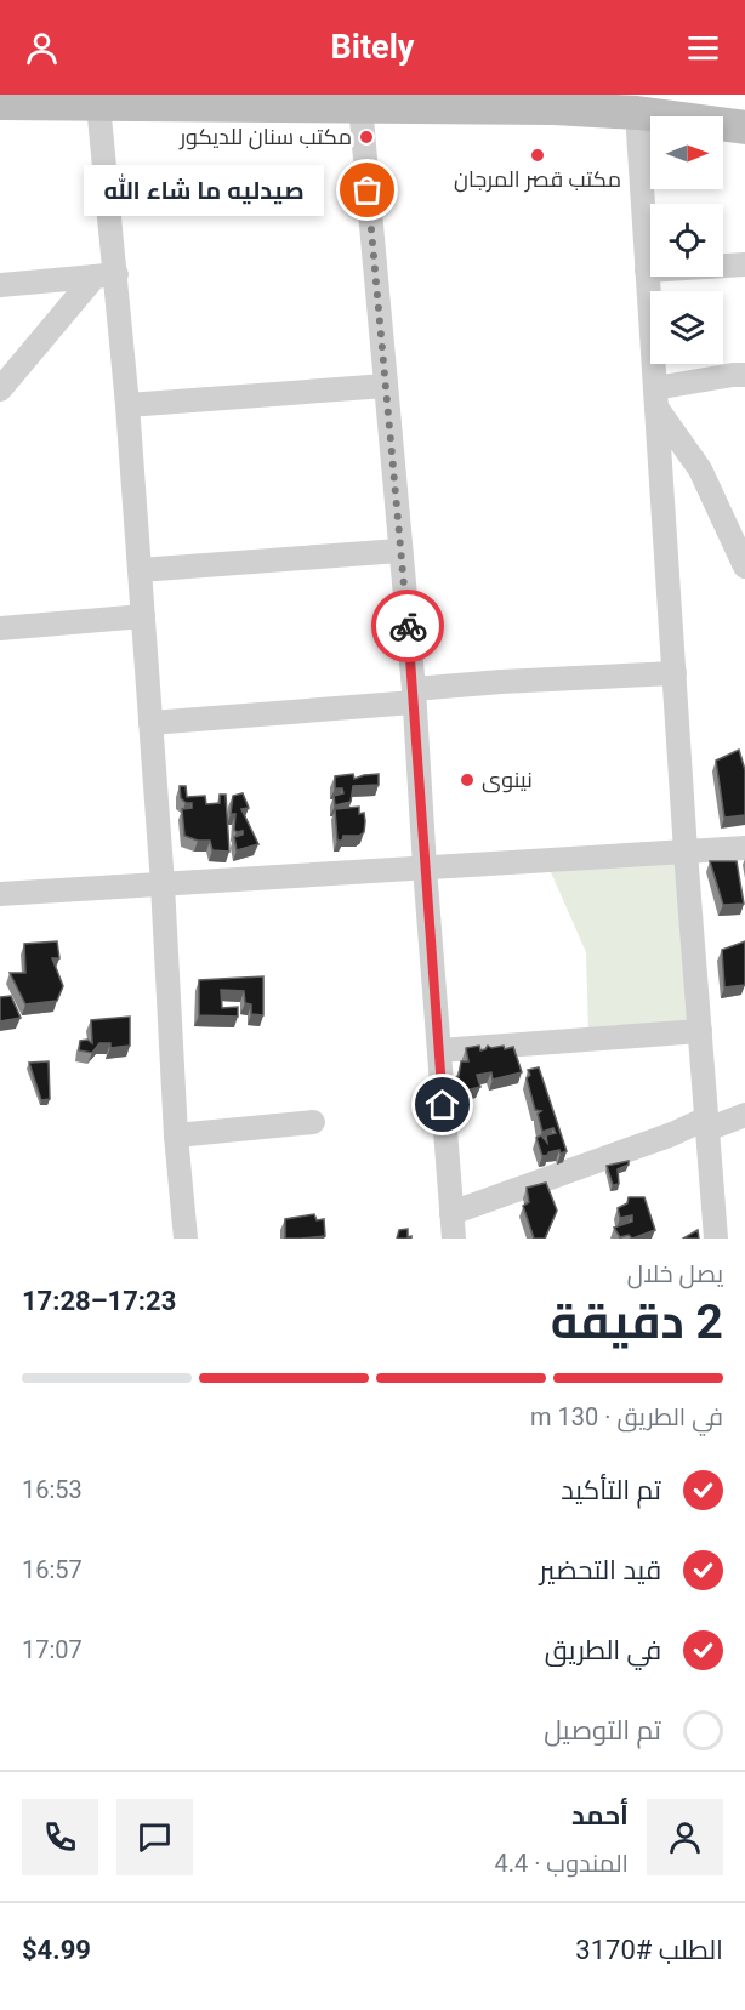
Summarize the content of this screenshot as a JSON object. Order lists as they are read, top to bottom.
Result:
{
  "places": [
    "مكتب سنان للديكور",
    "مكتب قصر المرجان",
    "صيدليه ما شاء الله",
    "نينوى"
  ],
  "north": "right",
  "page": {
    "header": "Bitely",
    "bubble": "صيدليه ما شاء الله",
    "heading": ["2 دقيقة", "يصل خلال", "17:23–17:28"],
    "panel": [
      "أحمد",
      "المندوب · 4.4",
      "الطلب #3170",
      "$4.99"
    ],
    "bar": "في الطريق · 130 m",
    "list": [
      ["تم التأكيد", "16:53"],
      ["قيد التحضير", "16:57"],
      ["في الطريق", "17:07"],
      "تم التوصيل"
    ]
  }
}
